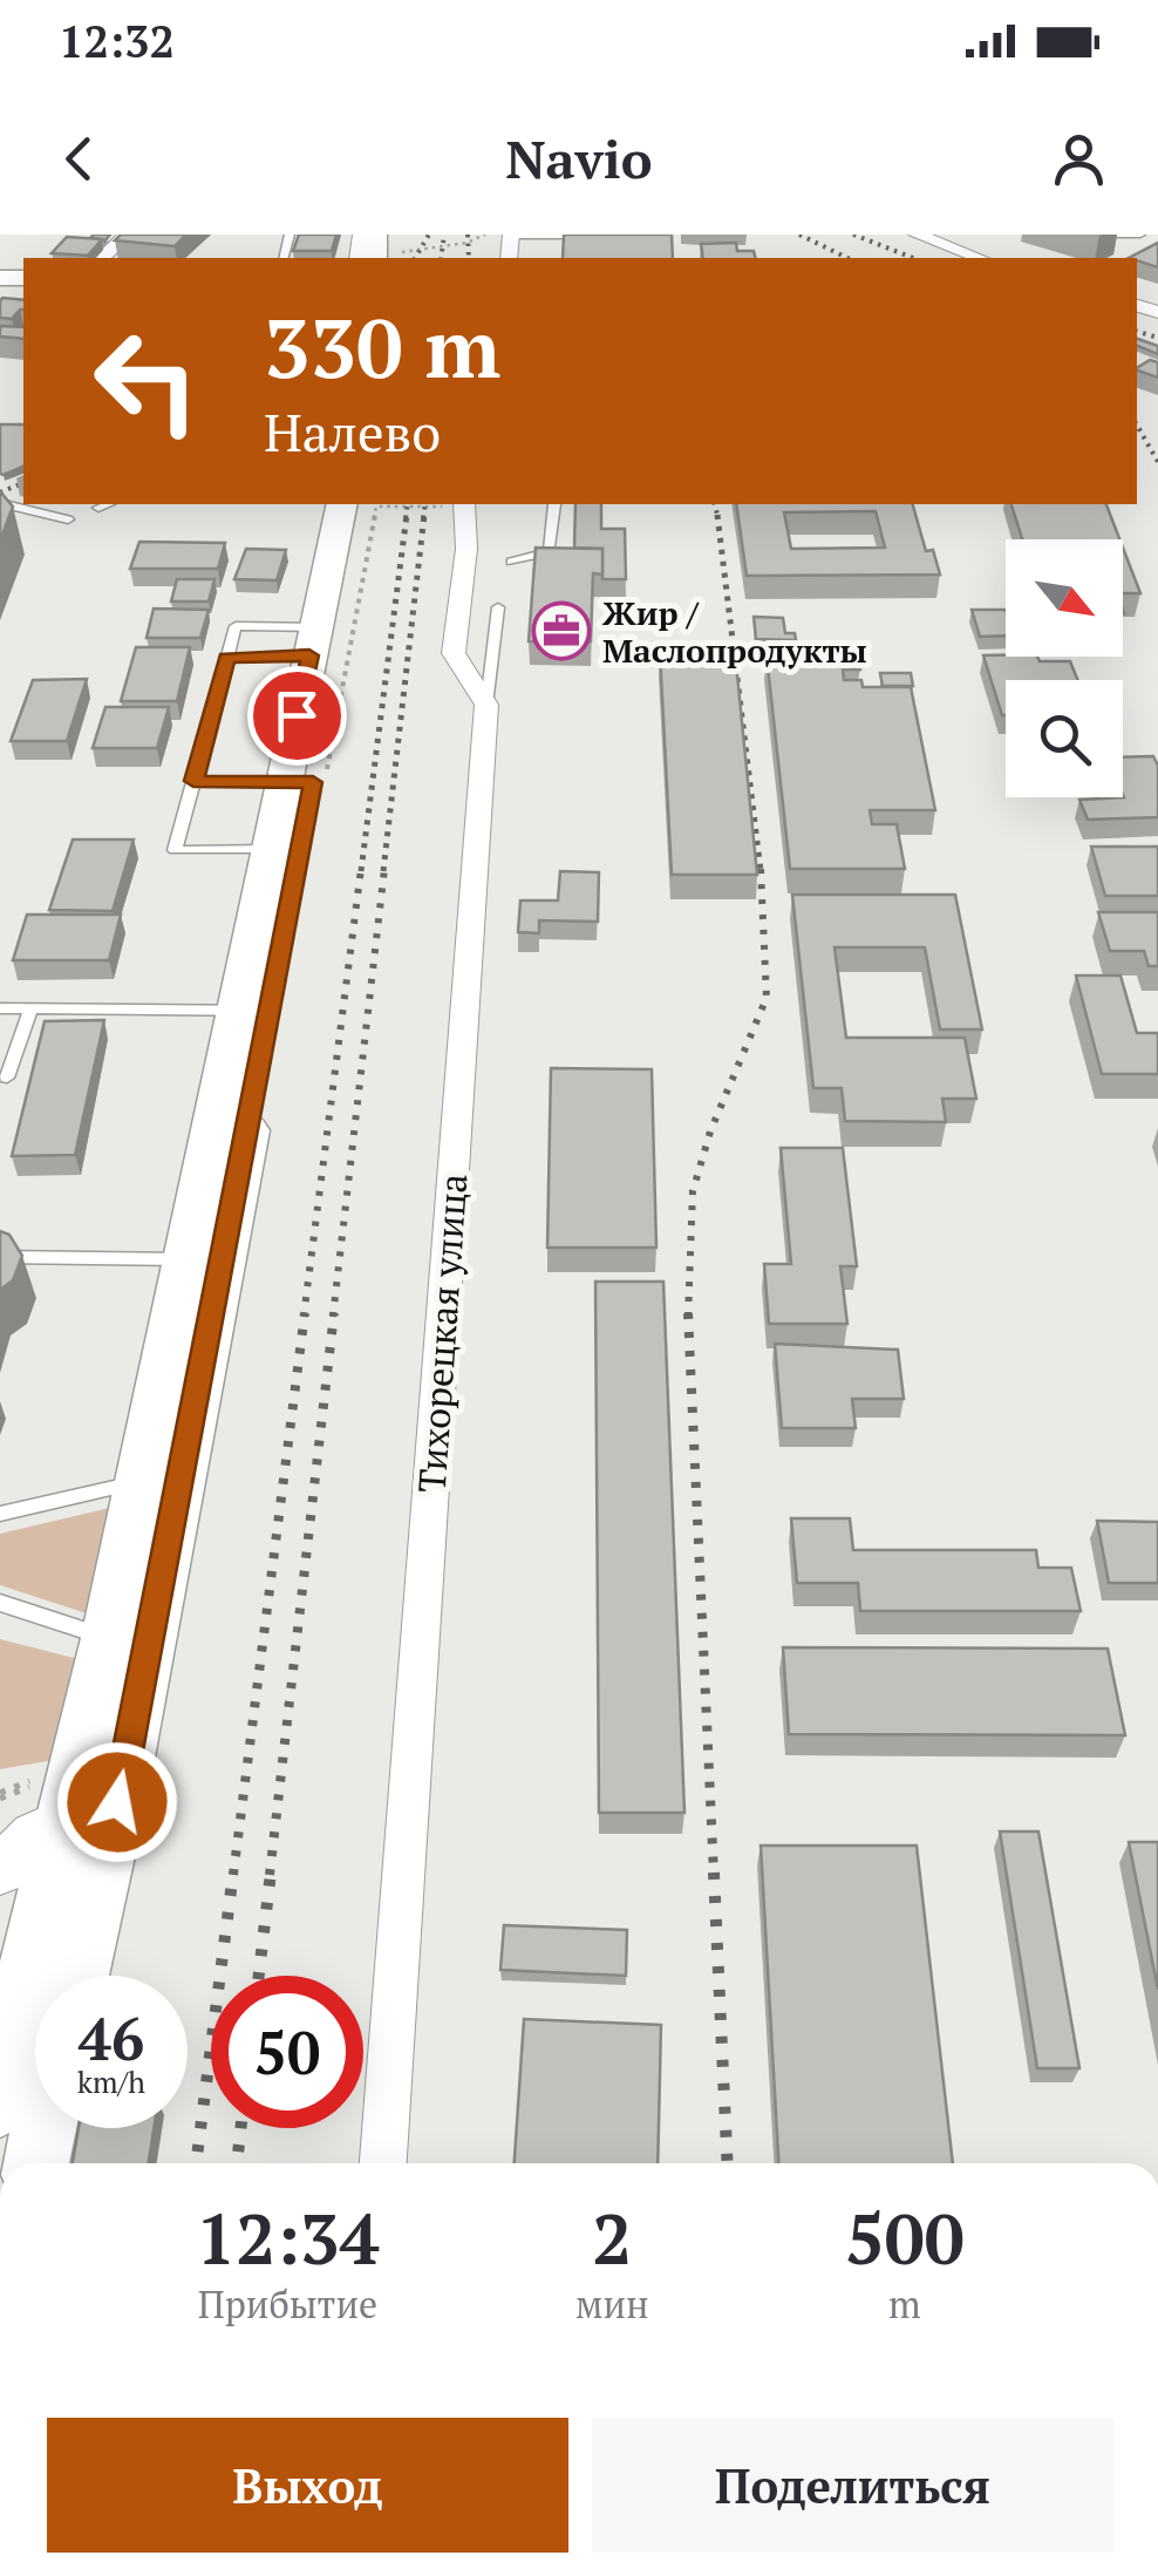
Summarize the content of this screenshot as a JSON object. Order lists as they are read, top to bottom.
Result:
{
  "streets": {
    "street": ["Тихорецкая улица"]
  },
  "places": {
    "office": ["Жир / Маслопродукты"]
  },
  "north": "bottom right",
  "page": {
    "status": "12:32",
    "header": "Navio",
    "turn": ["330 m", "Налево"],
    "speed": "46 km/h",
    "limit": "50",
    "eta": [
      "12:34",
      "Прибытие",
      "2",
      "мин",
      "500",
      "m"
    ],
    "buttons": ["Выход", "Поделиться"]
  }
}
